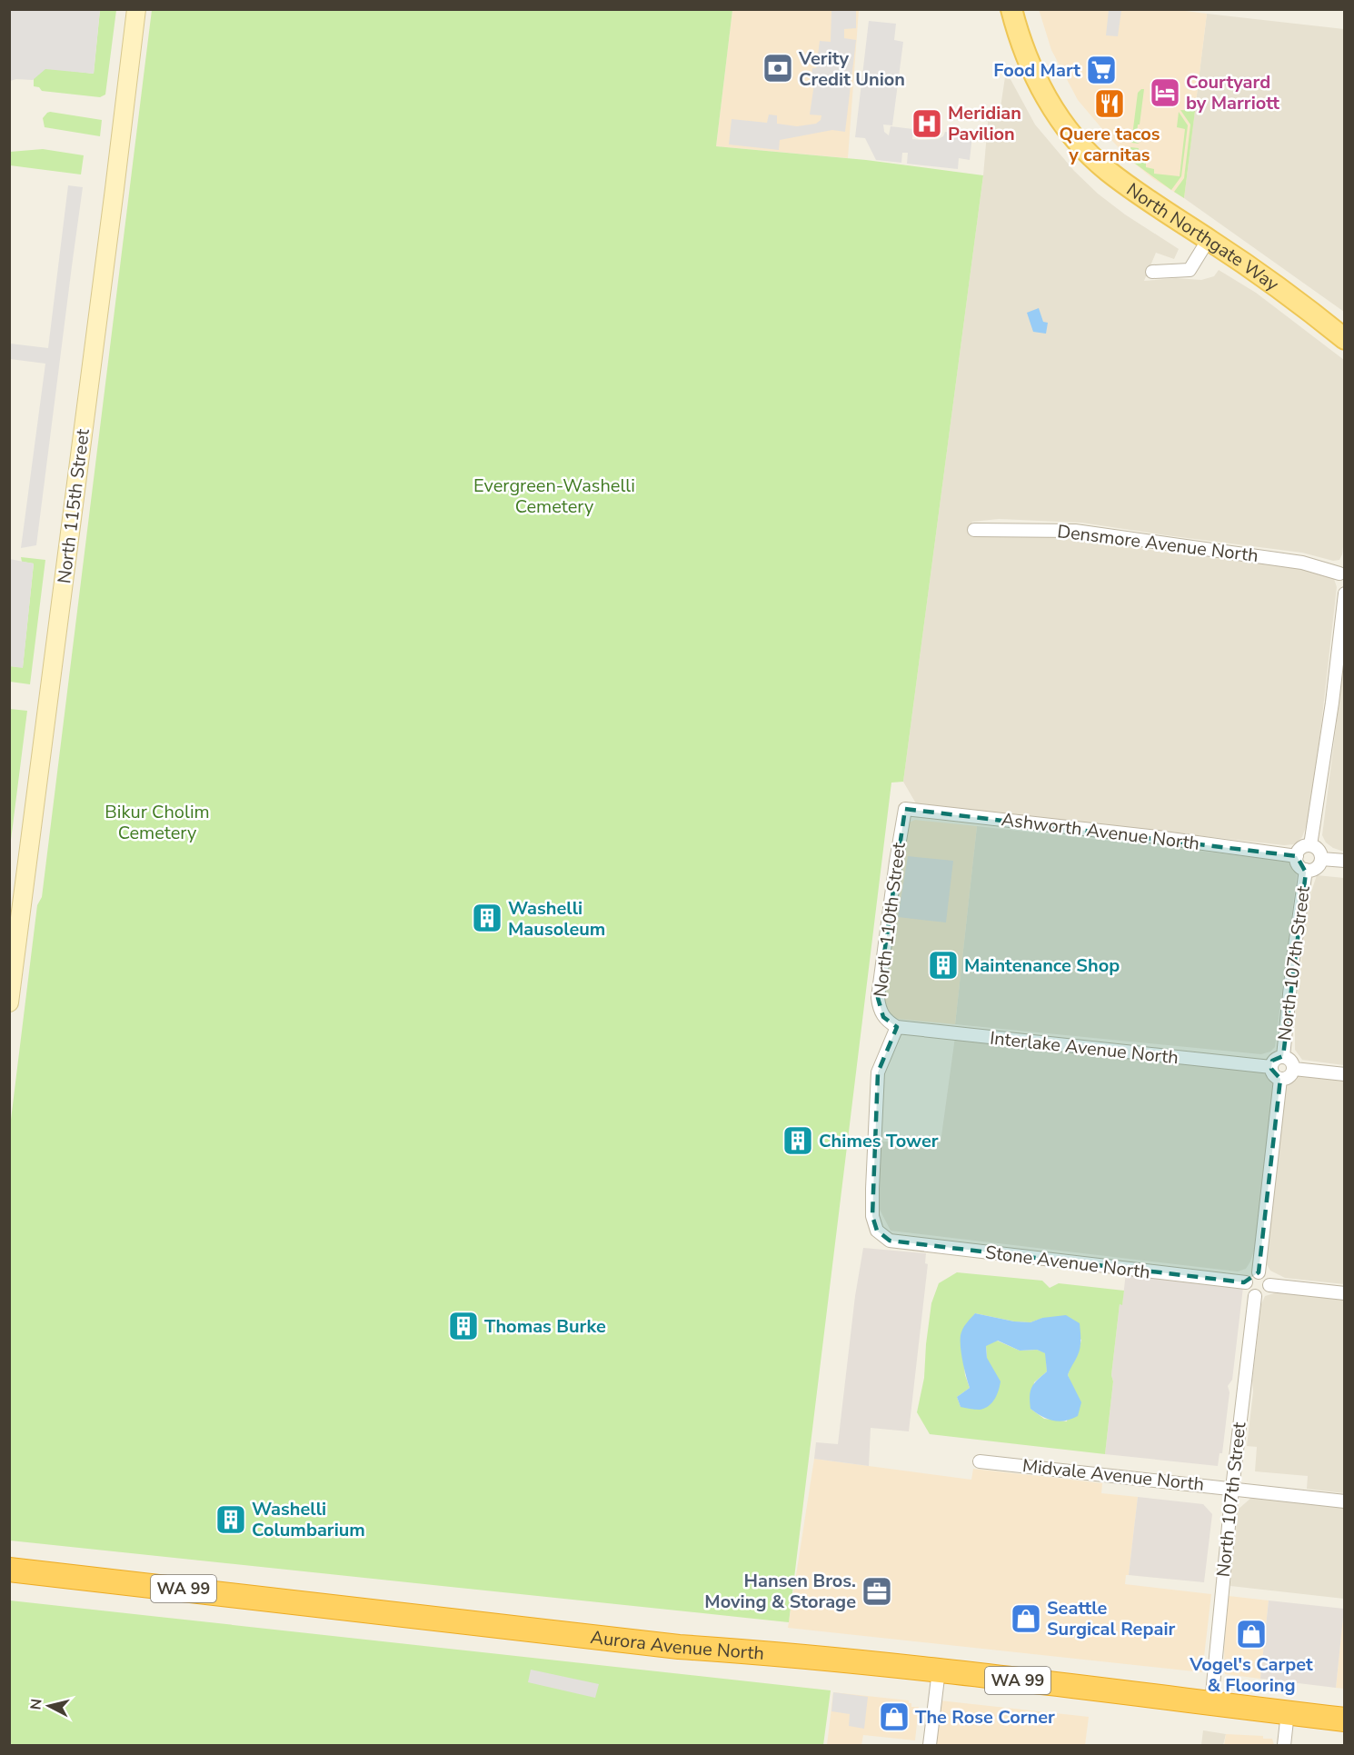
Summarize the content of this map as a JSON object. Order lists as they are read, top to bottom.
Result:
{
  "streets": {
    "highway": ["WA 99", "Aurora Avenue North"],
    "main road": ["North Northgate Way"],
    "street": [
      "North 115th Street",
      "Densmore Avenue North",
      "Ashworth Avenue North",
      "North 110th Street",
      "North 107th Street",
      "Interlake Avenue North",
      "Stone Avenue North",
      "Midvale Avenue North"
    ]
  },
  "crossings": [
    ["Ashworth Avenue North", "North 110th Street"],
    ["Ashworth Avenue North", "North 107th Street"],
    ["North 110th Street", "Interlake Avenue North"],
    ["North 110th Street", "Stone Avenue North"],
    ["North 107th Street", "Interlake Avenue North"],
    ["North 107th Street", "Stone Avenue North"],
    ["North 107th Street", "Midvale Avenue North"],
    ["North 107th Street", "Aurora Avenue North"],
    ["Interlake Avenue North", "Stone Avenue North"]
  ],
  "parks": ["Evergreen-Washelli Cemetery", "Bikur Cholim Cemetery"],
  "places": {
    "bank": ["Verity Credit Union"],
    "supermarket": ["Food Mart"],
    "hotel": ["Courtyard by Marriott"],
    "restaurant": ["Quere tacos y carnitas"],
    "hospital": ["Meridian Pavilion"],
    "building": [
      "Washelli Mausoleum",
      "Maintenance Shop",
      "Chimes Tower",
      "Thomas Burke",
      "Washelli Columbarium"
    ],
    "office": ["Hansen Bros. Moving & Storage"],
    "shop": ["Seattle Surgical Repair", "Vogel's Carpet & Flooring", "The Rose Corner"]
  },
  "north": "left"
}
